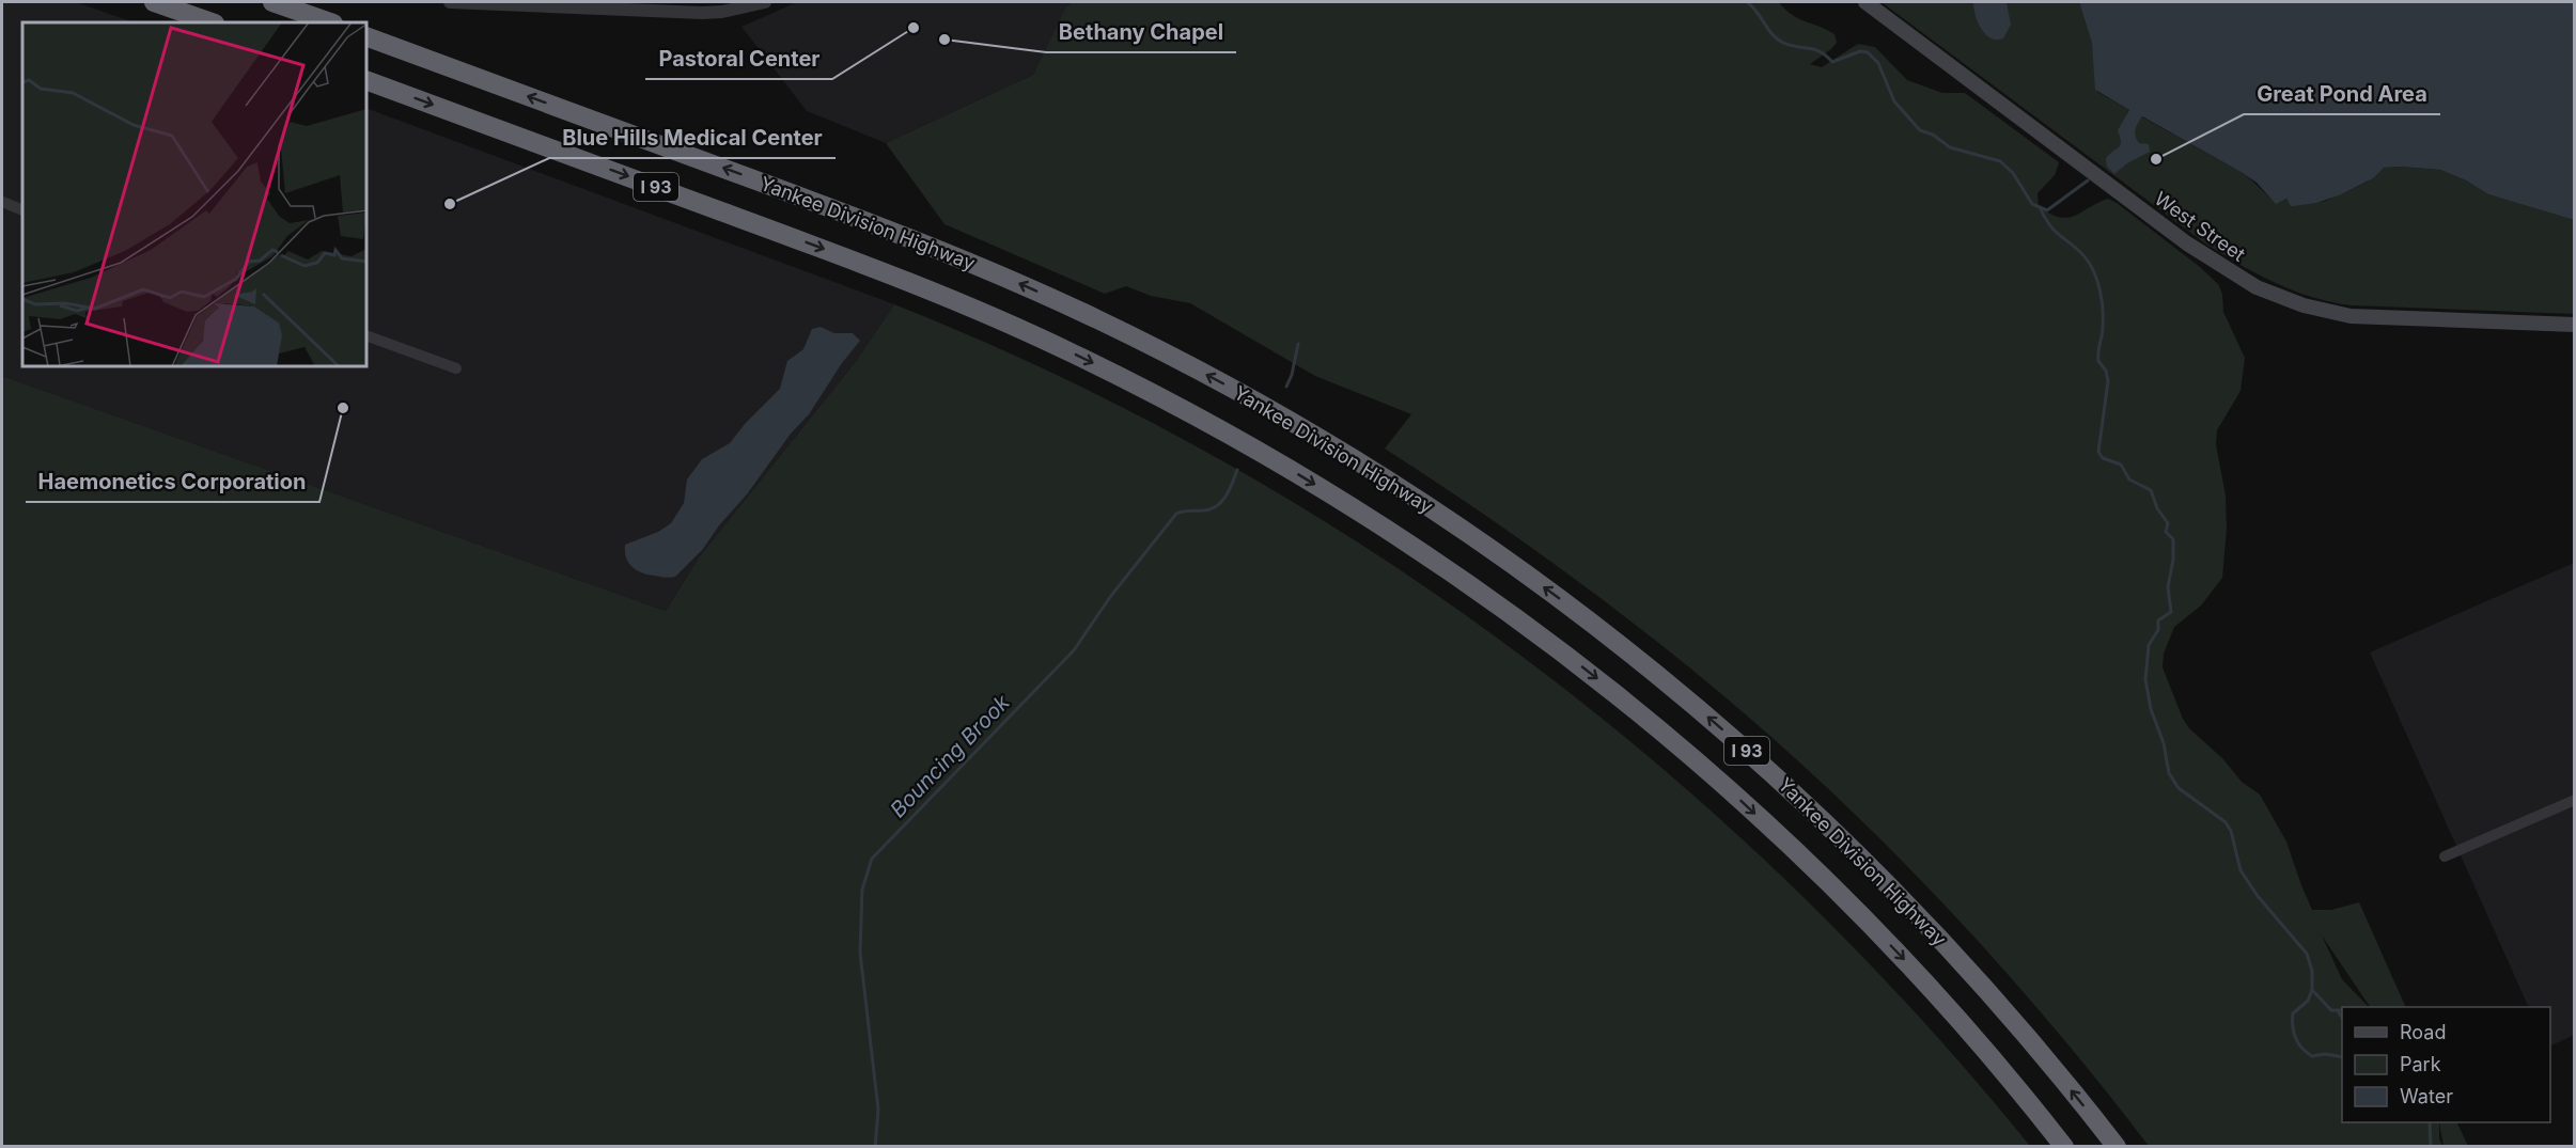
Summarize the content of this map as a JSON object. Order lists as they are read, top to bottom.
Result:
{
  "streets": {
    "highway": ["I 93", "Yankee Division Highway"],
    "main road": ["West Street"]
  },
  "water": ["Bouncing Brook"],
  "places": [
    "Pastoral Center",
    "Bethany Chapel",
    "Great Pond Area",
    "Blue Hills Medical Center",
    "Haemonetics Corporation"
  ],
  "legend": ["Road", "Park", "Water"]
}
